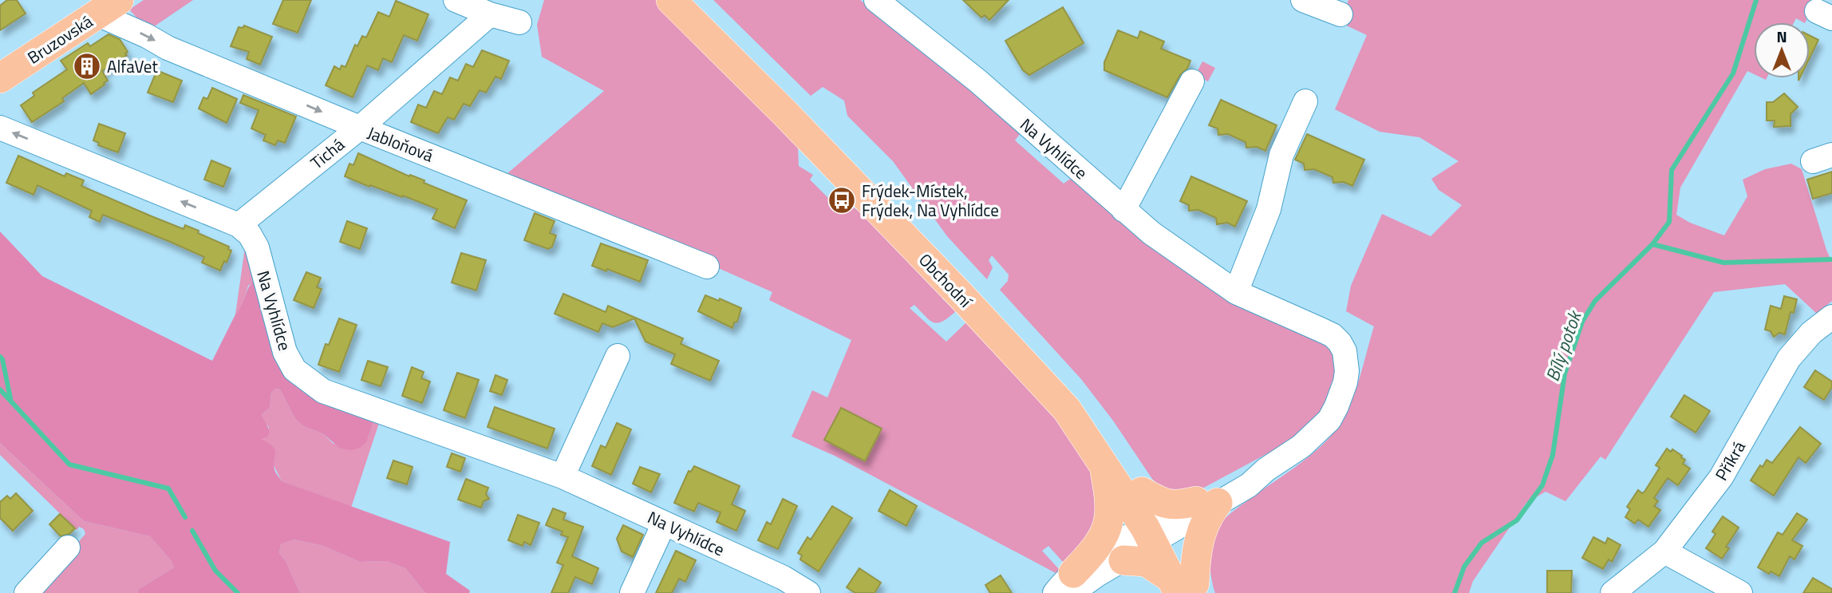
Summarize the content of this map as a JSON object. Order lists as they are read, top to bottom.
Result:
{
  "streets": {
    "main road": ["Bruzovská", "Obchodní"],
    "street": [
      "Jabloňová",
      "Na Vyhlídce",
      "Tichá",
      "Příkrá"
    ]
  },
  "crossings": [
    ["Bruzovská", "Jabloňová"],
    ["Jabloňová", "Tichá"],
    ["Na Vyhlídce", "Tichá"],
    ["Na Vyhlídce", "Obchodní"]
  ],
  "one_way": ["Jabloňová"],
  "water": ["Bílý potok"],
  "places": {
    "building": ["AlfaVet"],
    "bus stop": ["Frýdek-Místek, Frýdek, Na Vyhlídce"]
  },
  "north": "top"
}
